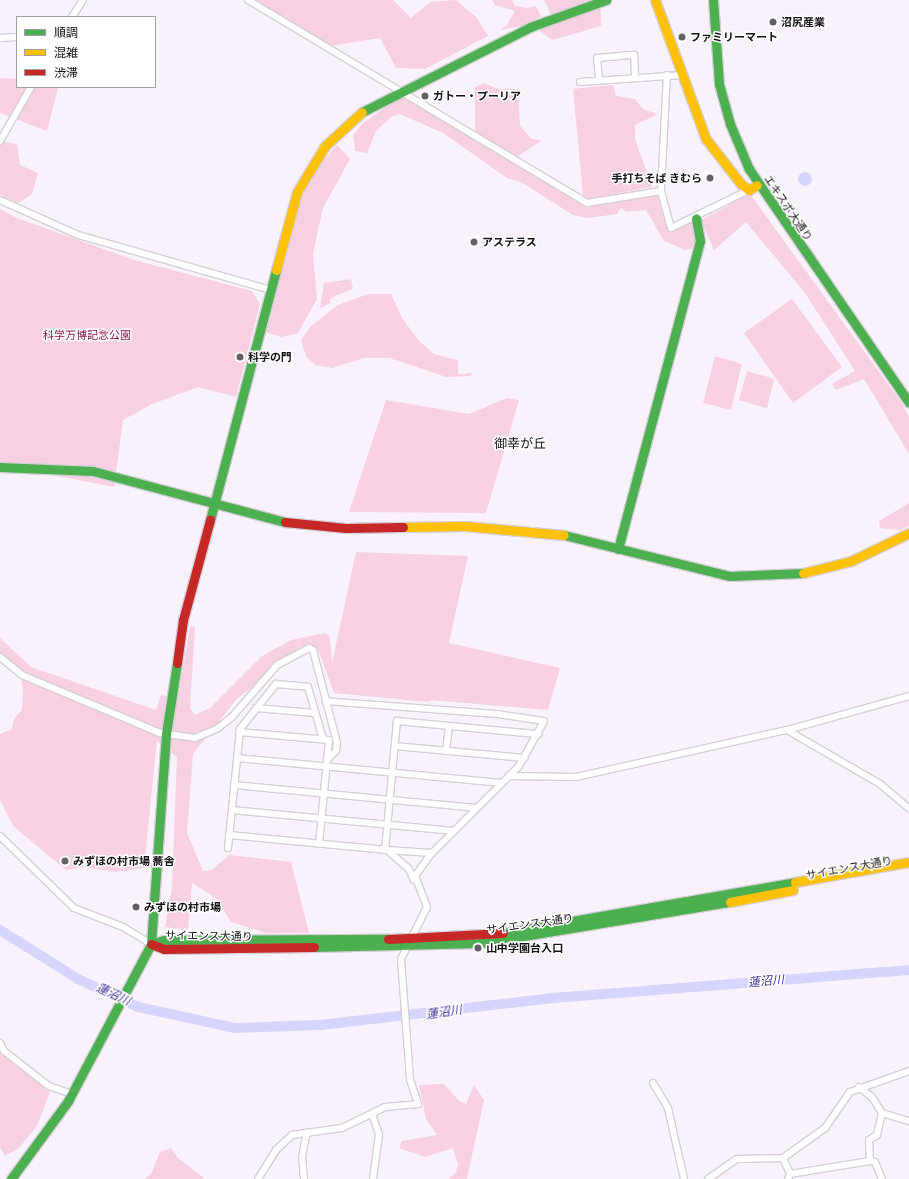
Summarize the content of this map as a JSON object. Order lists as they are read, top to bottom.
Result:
{
  "streets": {
    "street": ["エキスポ大通り", "サイエンス大通り"]
  },
  "districts": ["御幸が丘"],
  "water": ["蓮沼川"],
  "parks": ["科学万博記念公園"],
  "places": [
    "沼尻産業",
    "ファミリーマート",
    "ガトー・プーリア",
    "手打ちそば きむら",
    "アステラス",
    "科学の門",
    "みずほの村市場 蕎舎",
    "みずほの村市場",
    "山中学園台入口"
  ],
  "legend": ["順調", "混雑", "渋滞"]
}
